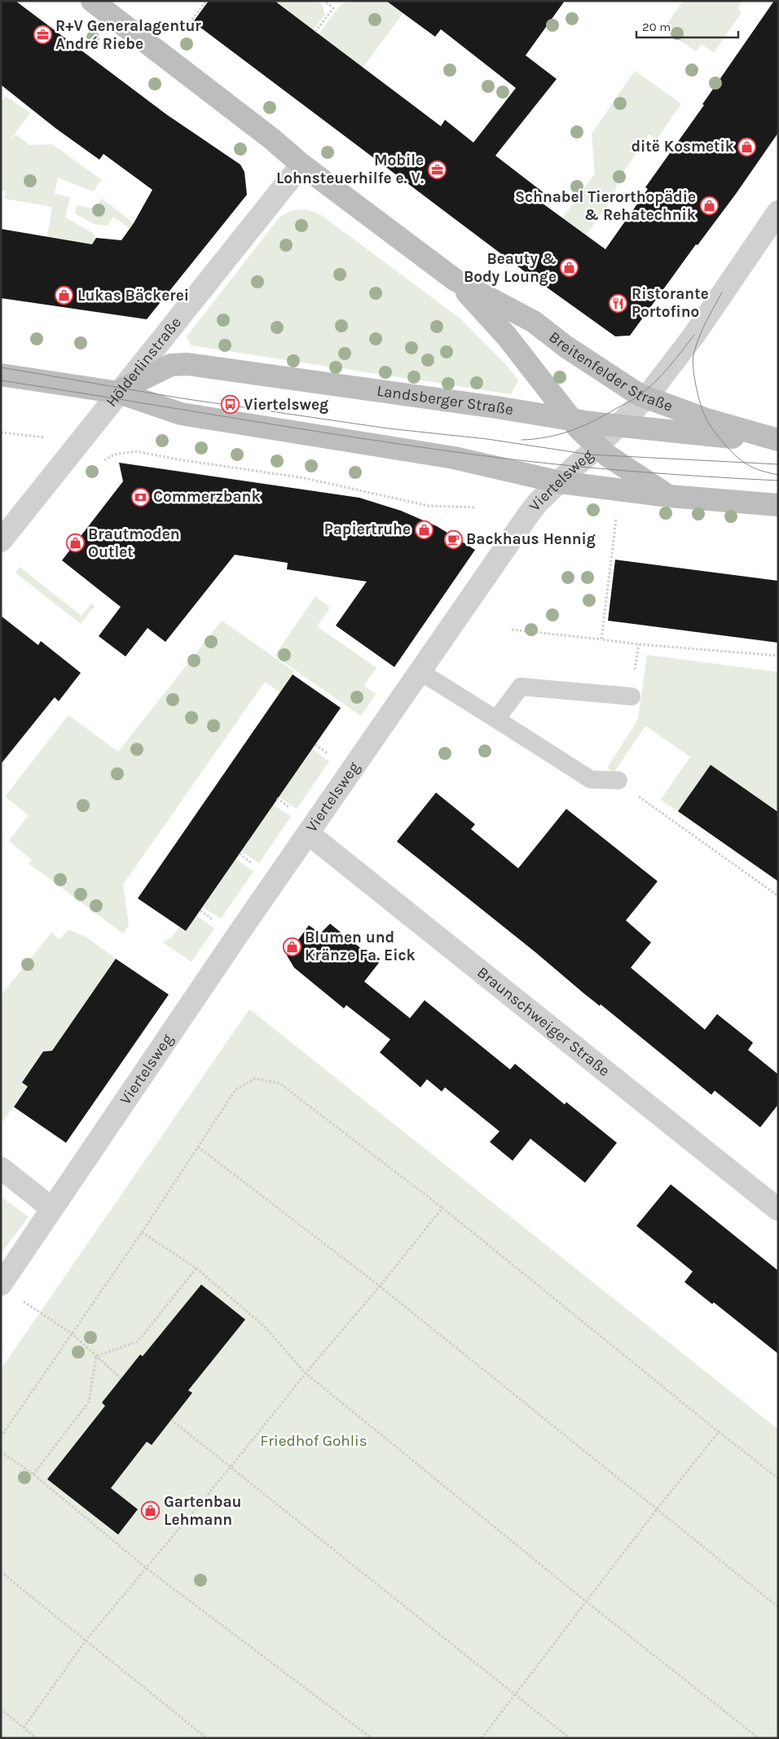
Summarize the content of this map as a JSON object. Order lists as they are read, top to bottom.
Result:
{
  "streets": {
    "main road": ["Breitenfelder Straße", "Landsberger Straße"],
    "street": ["Hölderlinstraße", "Viertelsweg", "Braunschweiger Straße"]
  },
  "crossings": [
    ["Hölderlinstraße", "Breitenfelder Straße"],
    ["Hölderlinstraße", "Landsberger Straße"],
    ["Breitenfelder Straße", "Landsberger Straße"],
    ["Breitenfelder Straße", "Viertelsweg"],
    ["Landsberger Straße", "Viertelsweg"],
    ["Viertelsweg", "Braunschweiger Straße"]
  ],
  "parks": ["Friedhof Gohlis"],
  "places": {
    "office": ["R+V Generalagentur André Riebe", "Mobile Lohnsteuerhilfe e. V."],
    "shop": [
      "ditë Kosmetik",
      "Schnabel Tierorthopädie & Rehatechnik",
      "Beauty & Body Lounge",
      "Lukas Bäckerei",
      "Papiertruhe",
      "Brautmoden Outlet",
      "Blumen und Kränze Fa. Eick",
      "Gartenbau Lehmann"
    ],
    "restaurant": ["Ristorante Portofino"],
    "bus stop": ["Viertelsweg"],
    "bank": ["Commerzbank"],
    "cafe": ["Backhaus Hennig"]
  },
  "scale_bar": "20 m"
}
